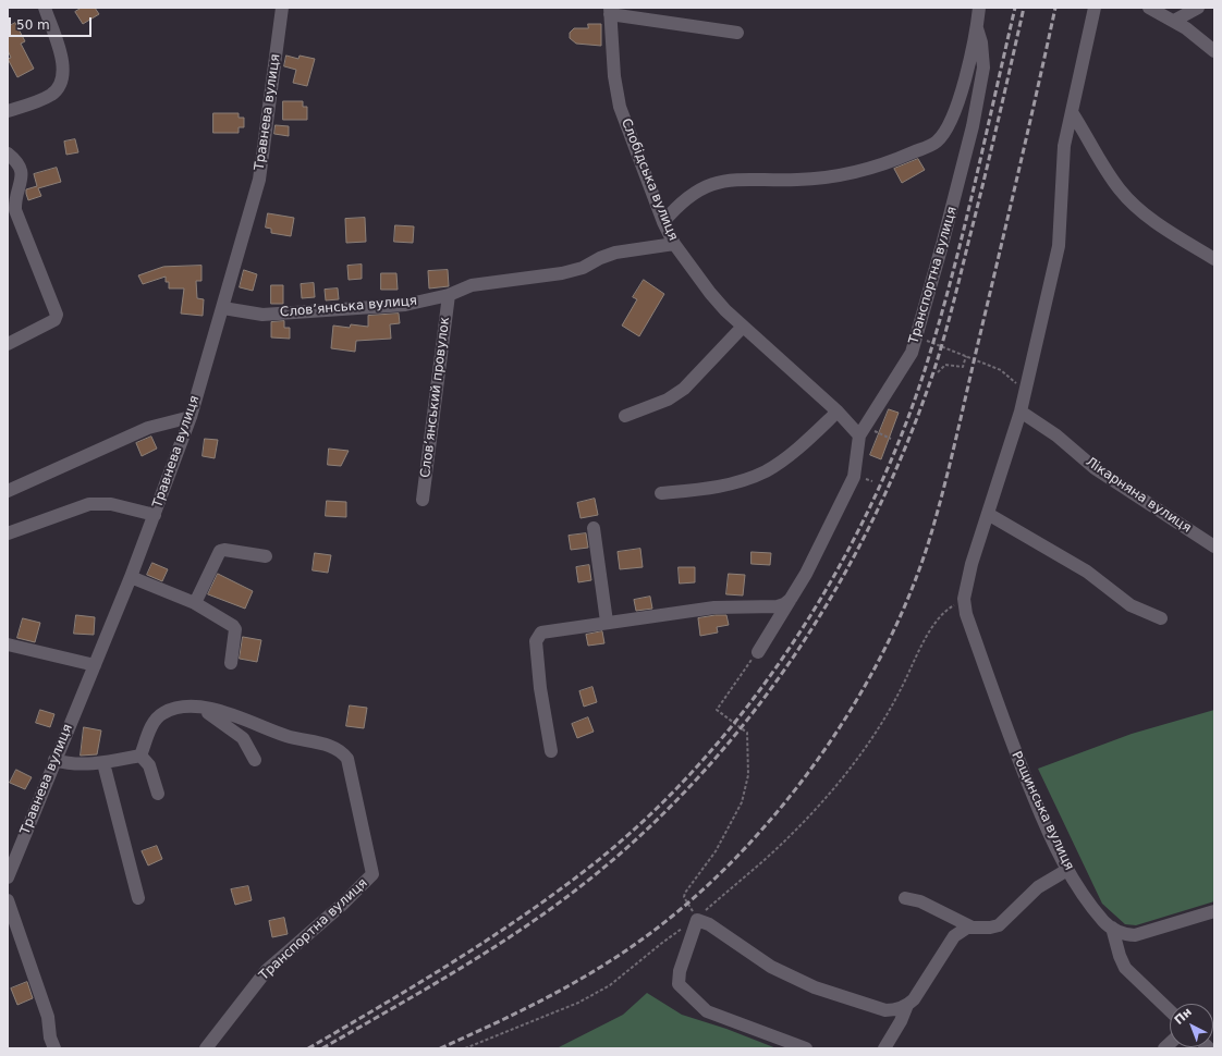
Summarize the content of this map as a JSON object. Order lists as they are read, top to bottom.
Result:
{
  "streets": {
    "street": [
      "Травнева вулиця",
      "Слобідська вулиця",
      "Транспортна вулиця",
      "Слов’янська вулиця",
      "Слов’янський провулок",
      "Лікарняна вулиця",
      "Рощинська вулиця"
    ]
  },
  "crossings": [
    ["Травнева вулиця", "Слов’янська вулиця"],
    ["Слобідська вулиця", "Транспортна вулиця"],
    ["Слобідська вулиця", "Слов’янська вулиця"],
    ["Слов’янська вулиця", "Слов’янський провулок"]
  ],
  "scale_bar": "50 m",
  "north": "top left"
}
